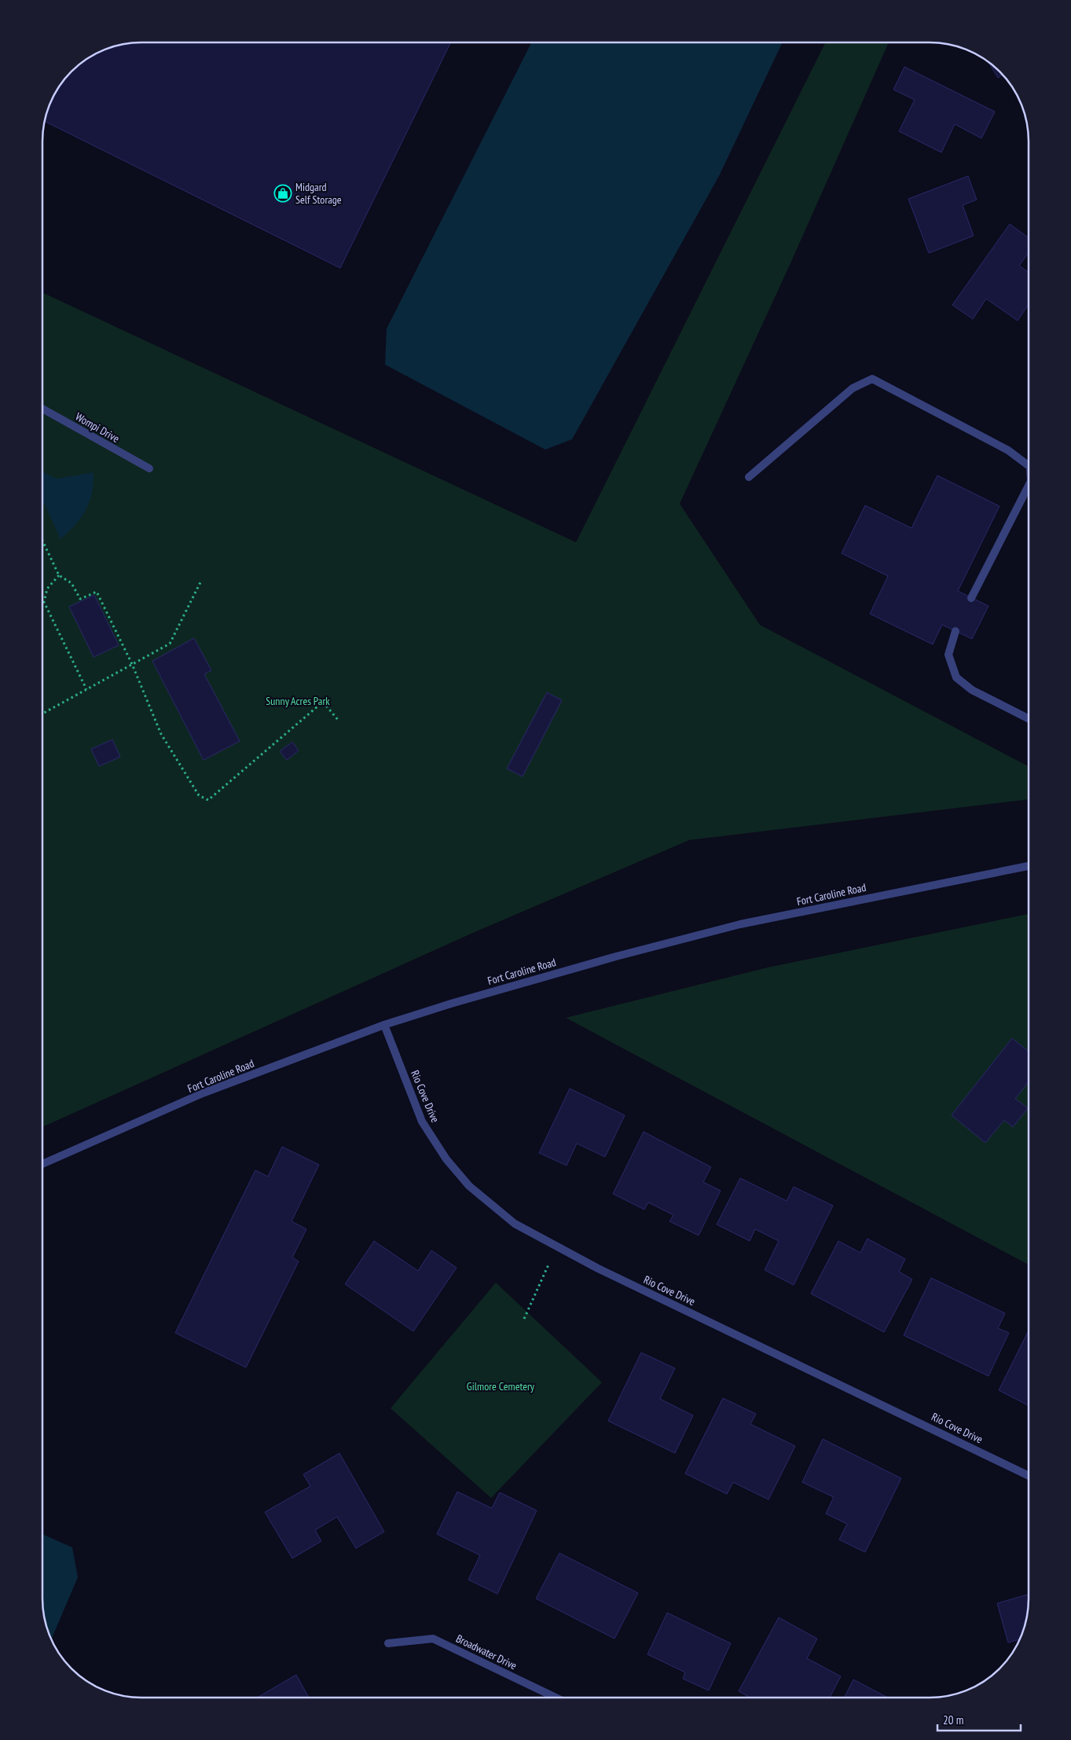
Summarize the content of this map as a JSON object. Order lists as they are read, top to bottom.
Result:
{
  "streets": {
    "street": [
      "Wompi Drive",
      "Fort Caroline Road",
      "Rio Cove Drive",
      "Broadwater Drive"
    ]
  },
  "crossings": [
    ["Fort Caroline Road", "Rio Cove Drive"]
  ],
  "parks": ["Sunny Acres Park", "Gilmore Cemetery"],
  "places": {
    "shop": ["Midgard Self Storage"]
  },
  "scale_bar": "20 m"
}
